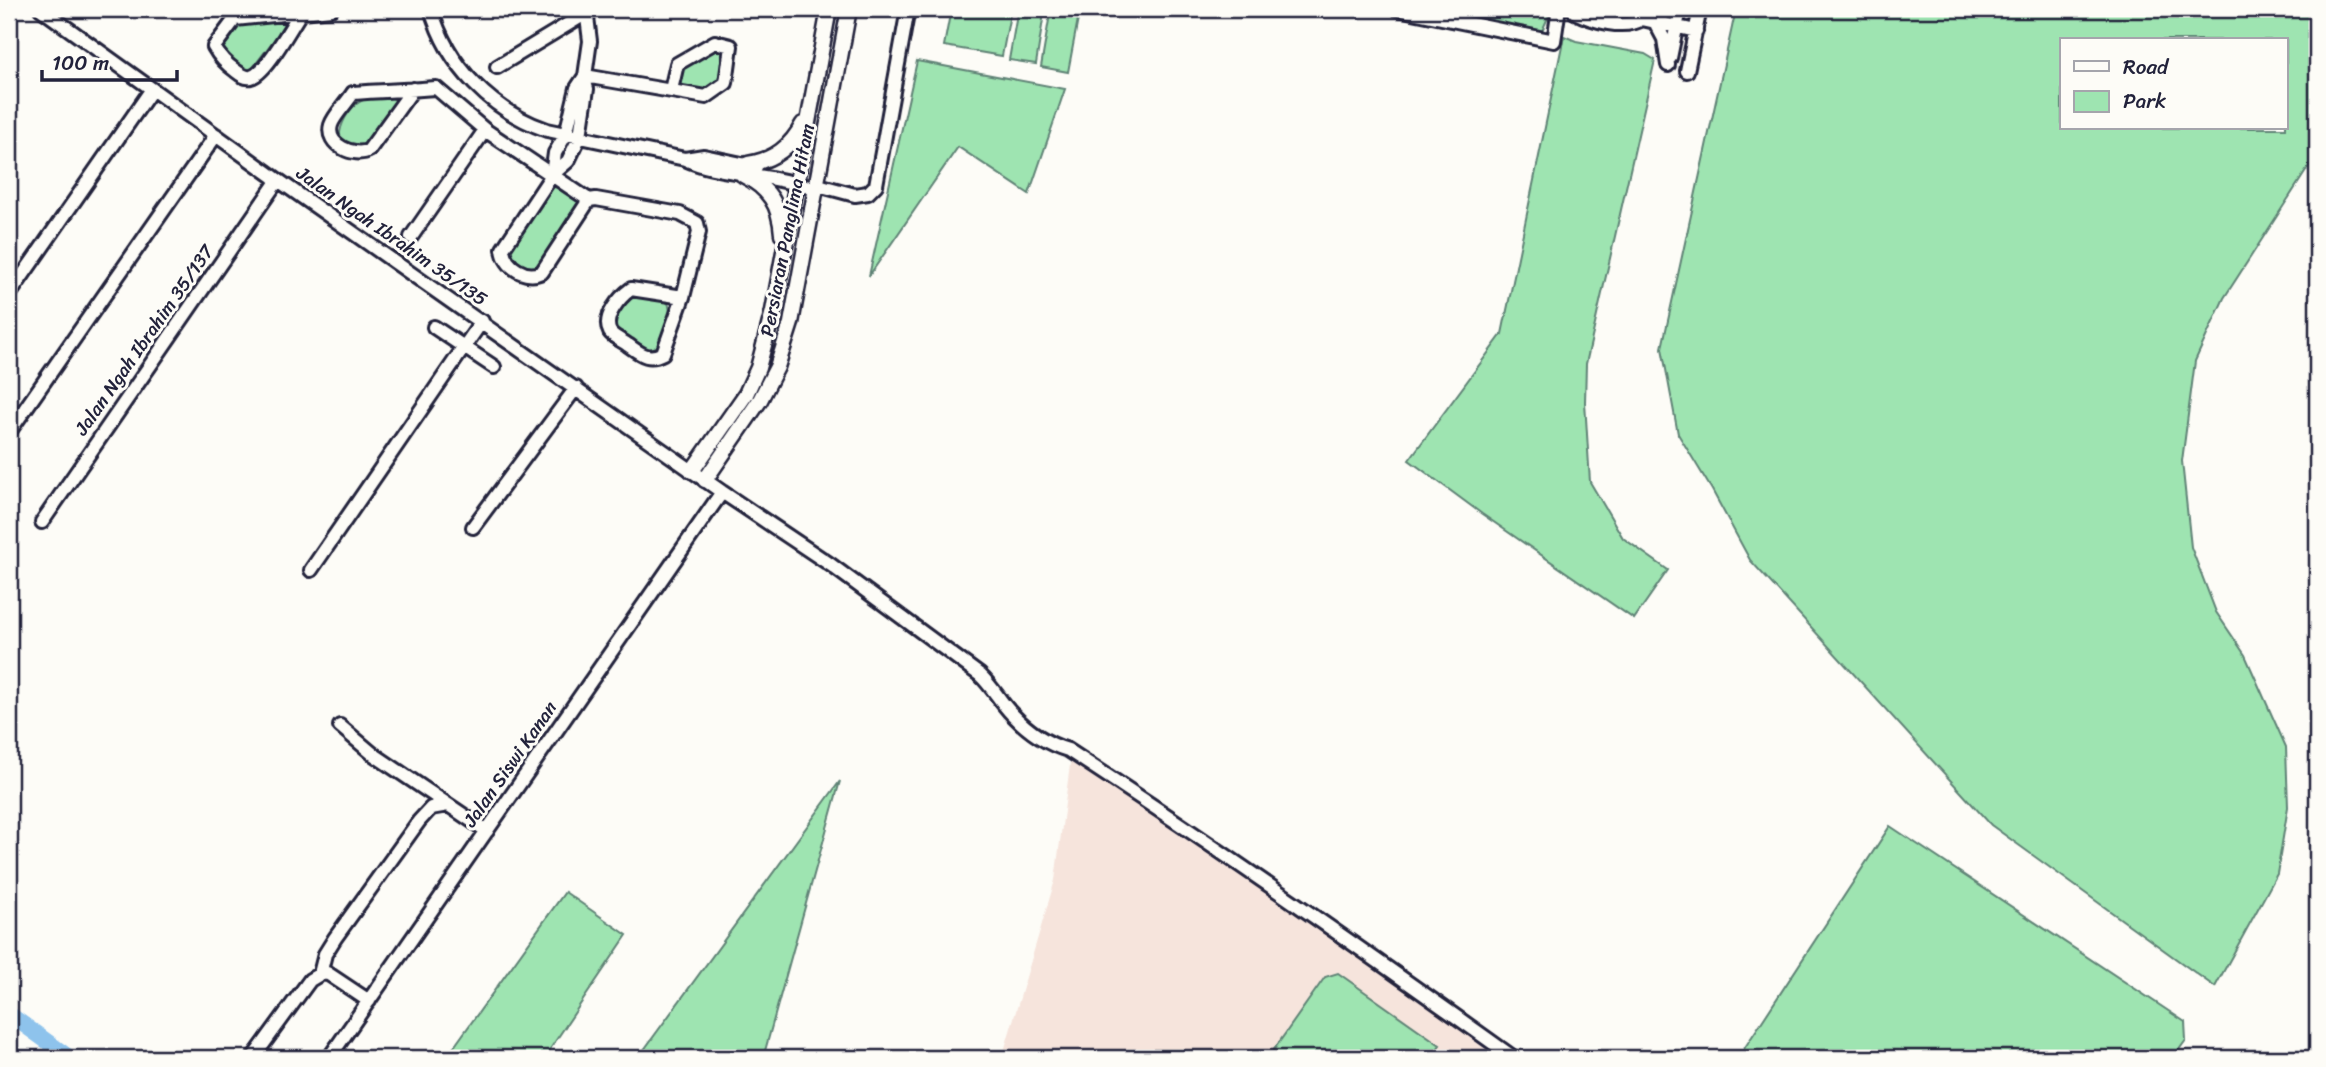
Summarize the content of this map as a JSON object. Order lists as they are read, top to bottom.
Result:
{
  "streets": {
    "main road": ["Persiaran Panglima Hitam"],
    "street": ["Jalan Ngah Ibrahim 35/135", "Jalan Ngah Ibrahim 35/137", "Jalan Siswi Kanan"]
  },
  "crossings": [
    ["Persiaran Panglima Hitam", "Jalan Ngah Ibrahim 35/135"],
    ["Jalan Ngah Ibrahim 35/135", "Jalan Ngah Ibrahim 35/137"],
    ["Jalan Ngah Ibrahim 35/135", "Jalan Siswi Kanan"]
  ],
  "legend": ["Road", "Park"],
  "scale_bar": "100 m"
}
